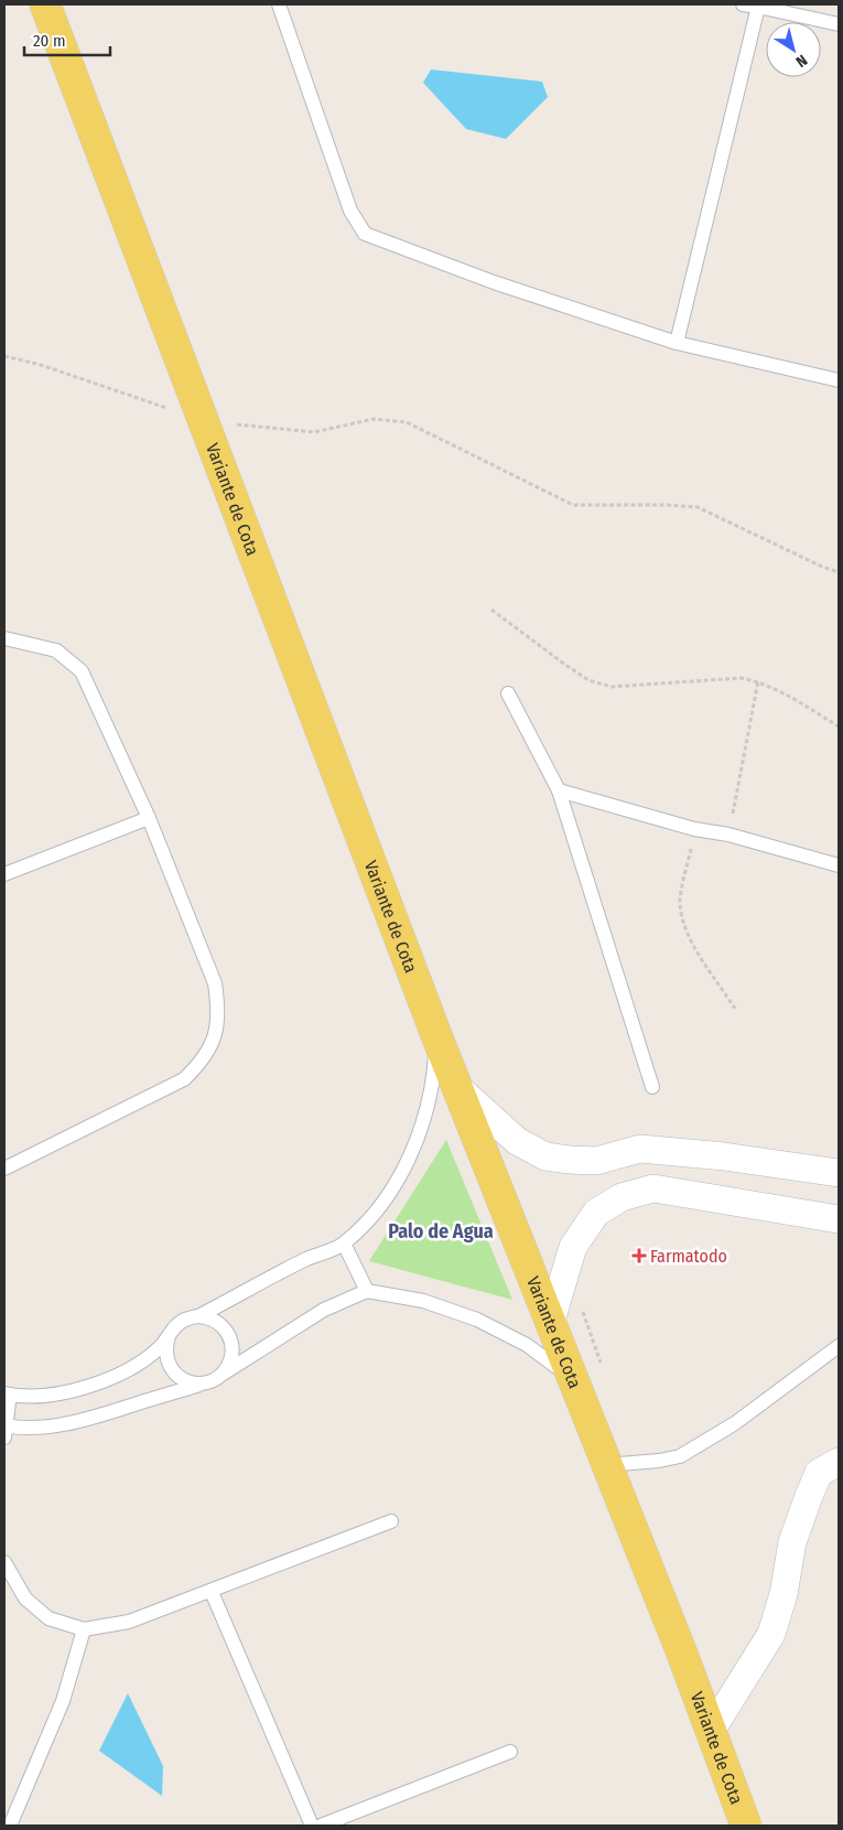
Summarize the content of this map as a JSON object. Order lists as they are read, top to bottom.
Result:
{
  "streets": {
    "main road": ["Variante de Cota"]
  },
  "districts": ["Palo de Agua"],
  "places": {
    "health": ["Farmatodo"]
  },
  "scale_bar": "20 m",
  "north": "bottom right"
}
